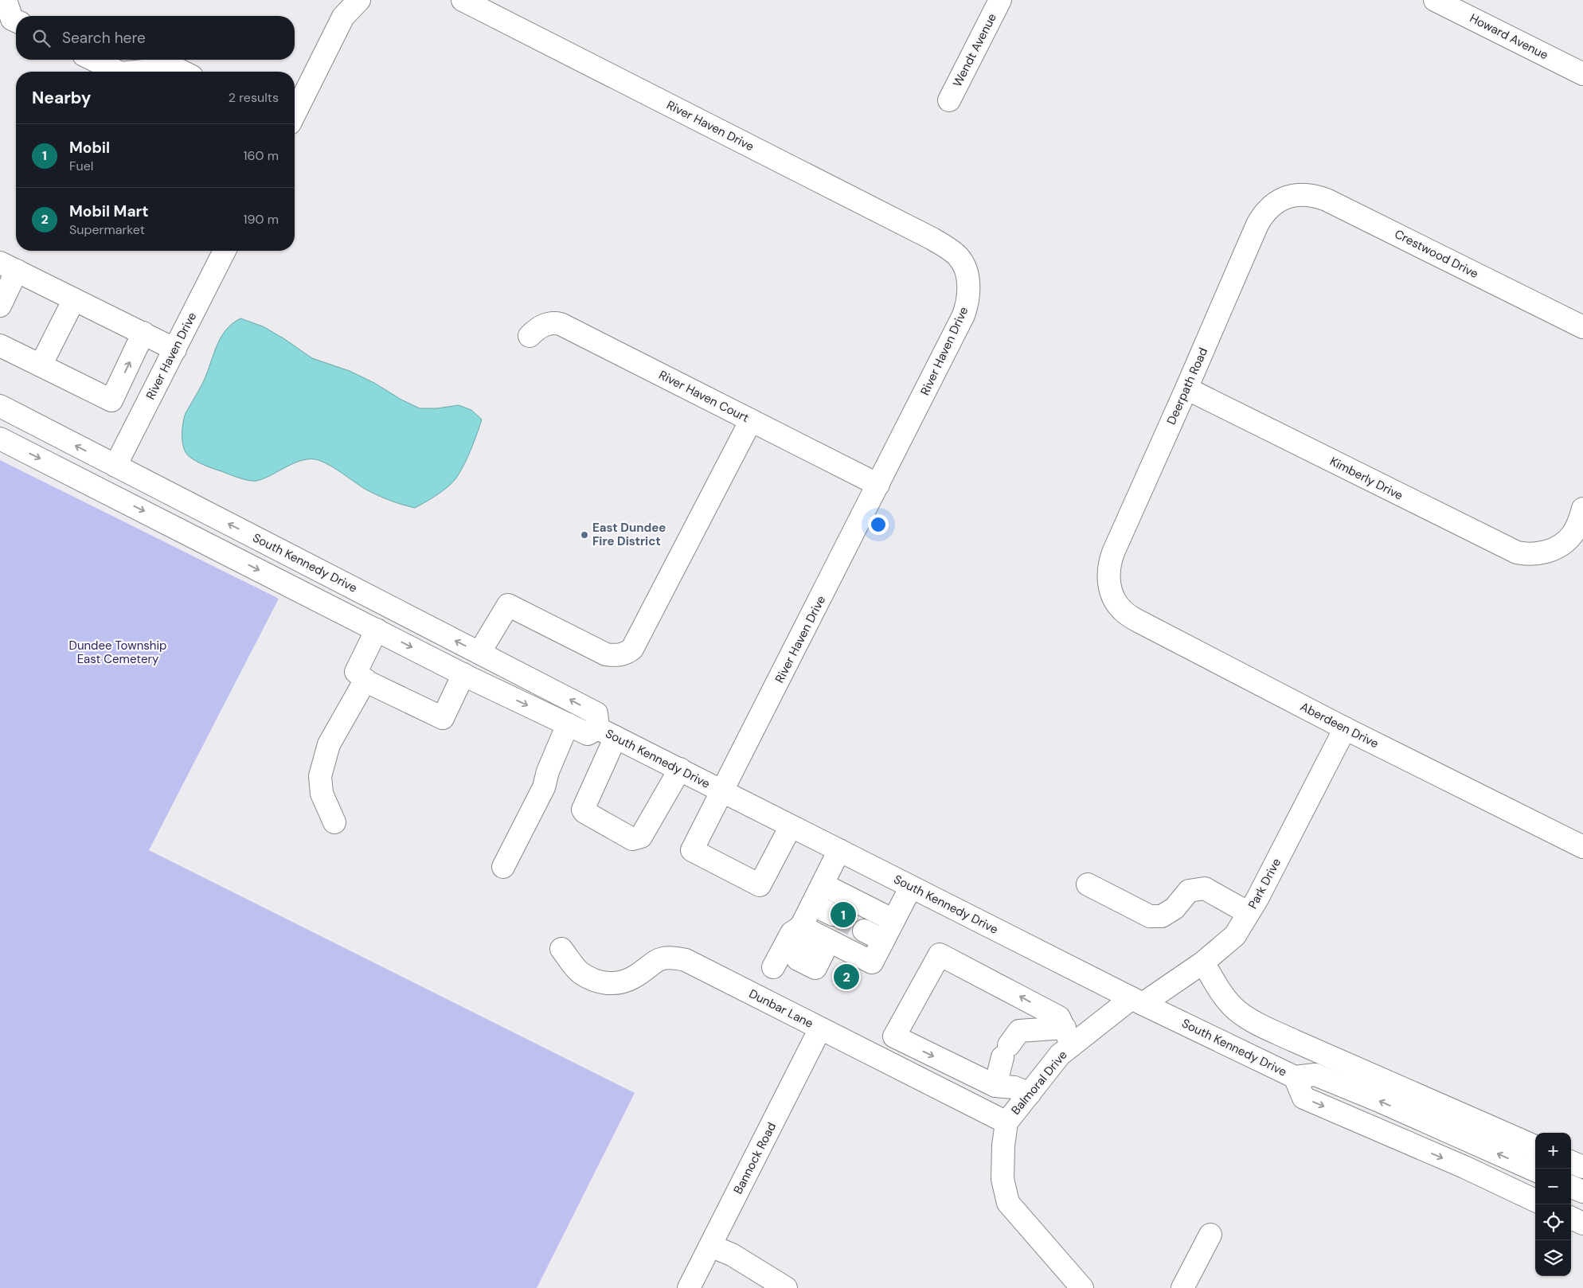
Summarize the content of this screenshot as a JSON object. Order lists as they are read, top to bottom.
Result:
{
  "streets": {
    "street": [
      "Howard Avenue",
      "Wendt Avenue",
      "River Haven Drive",
      "Crestwood Drive",
      "Deerpath Road",
      "River Haven Court",
      "Kimberly Drive",
      "South Kennedy Drive",
      "Aberdeen Drive",
      "Park Drive",
      "Dunbar Lane",
      "Balmoral Drive",
      "Bannock Road"
    ]
  },
  "crossings": [
    ["River Haven Drive", "River Haven Court"],
    ["River Haven Drive", "South Kennedy Drive"],
    ["Crestwood Drive", "Deerpath Road"],
    ["Deerpath Road", "Kimberly Drive"],
    ["Deerpath Road", "Aberdeen Drive"],
    ["South Kennedy Drive", "Park Drive"],
    ["South Kennedy Drive", "Balmoral Drive"],
    ["Aberdeen Drive", "Park Drive"],
    ["Park Drive", "Balmoral Drive"],
    ["Dunbar Lane", "Balmoral Drive"],
    ["Dunbar Lane", "Bannock Road"]
  ],
  "parks": ["Dundee Township East Cemetery"],
  "places": ["East Dundee Fire District"],
  "page": {
    "search": "Search here",
    "heading": ["Nearby", "2 results"],
    "list": [
      {
        "mark": "1",
        "name": "Mobil",
        "note": "Fuel",
        "value": "160 m"
      },
      {
        "mark": "2",
        "name": "Mobil Mart",
        "note": "Supermarket",
        "value": "190 m"
      }
    ],
    "pins": ["1", "2"],
    "map_buttons": ["+", "−"]
  }
}
